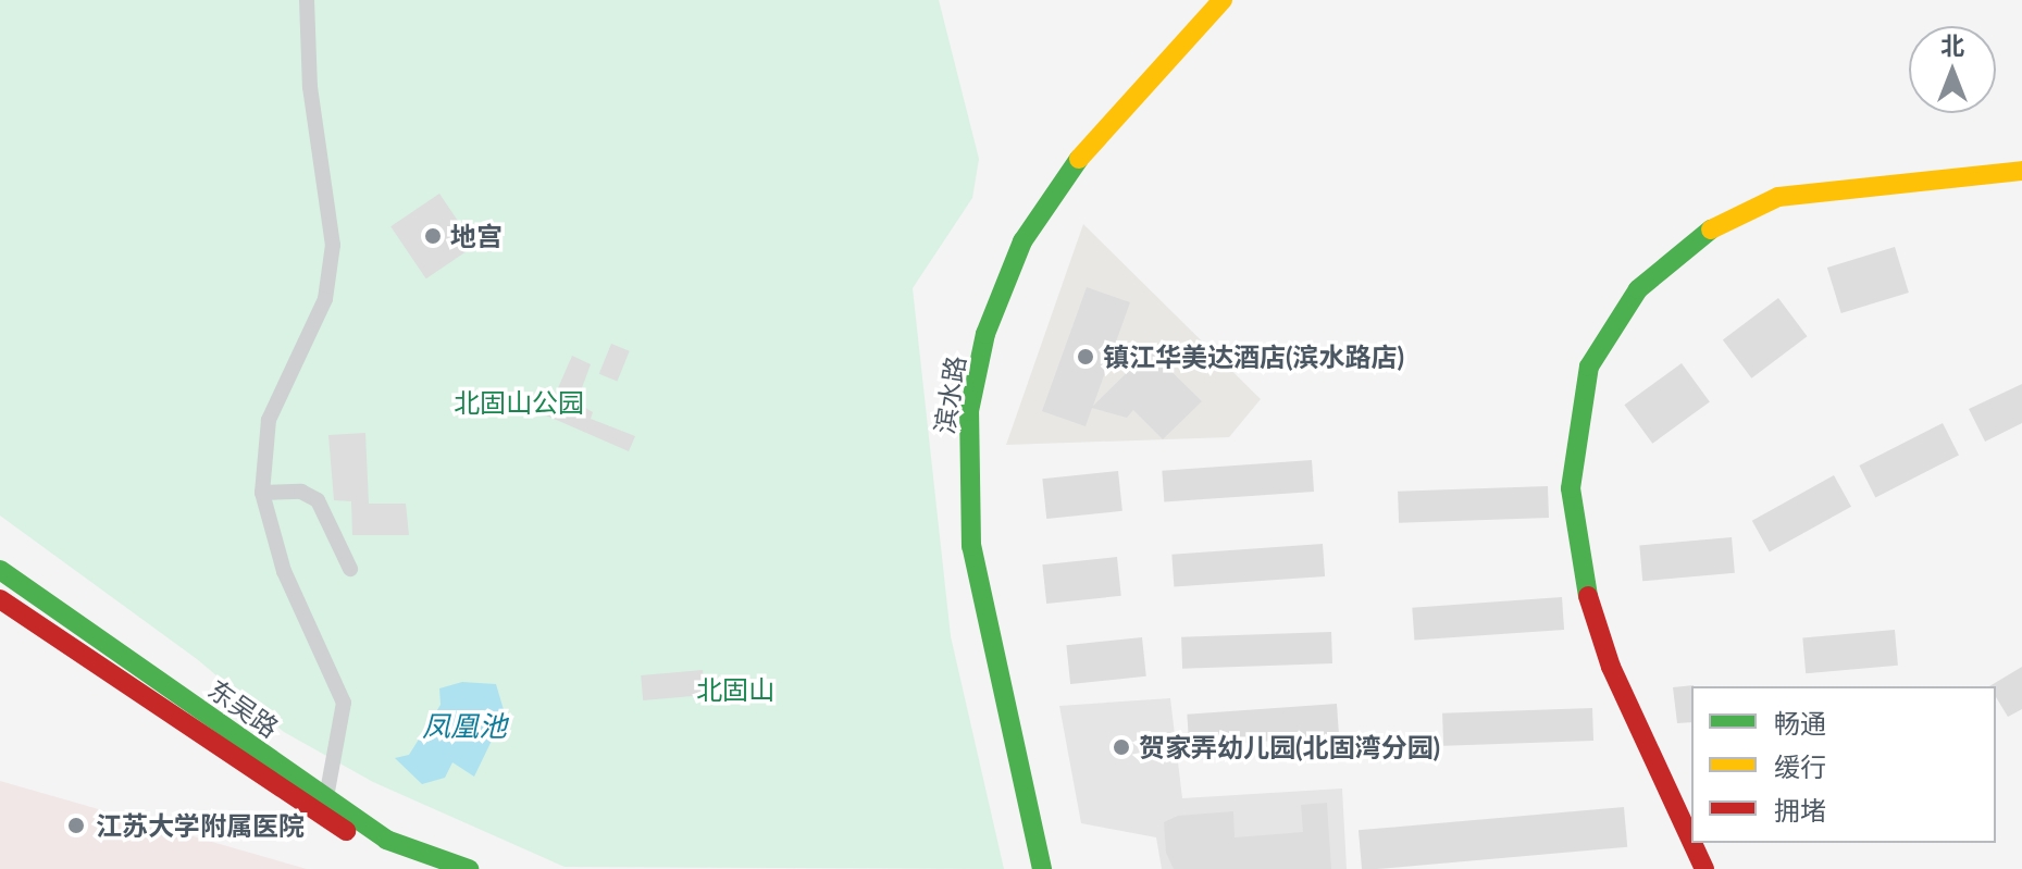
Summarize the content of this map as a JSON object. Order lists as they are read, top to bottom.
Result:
{
  "streets": {
    "street": ["滨水路", "东吴路"]
  },
  "water": ["凤凰池"],
  "parks": ["北固山公园", "北固山"],
  "places": [
    "地宫",
    "镇江华美达酒店(滨水路店)",
    "贺家弄幼儿园(北固湾分园)",
    "江苏大学附属医院"
  ],
  "legend": ["畅通", "缓行", "拥堵"],
  "north": "top"
}
